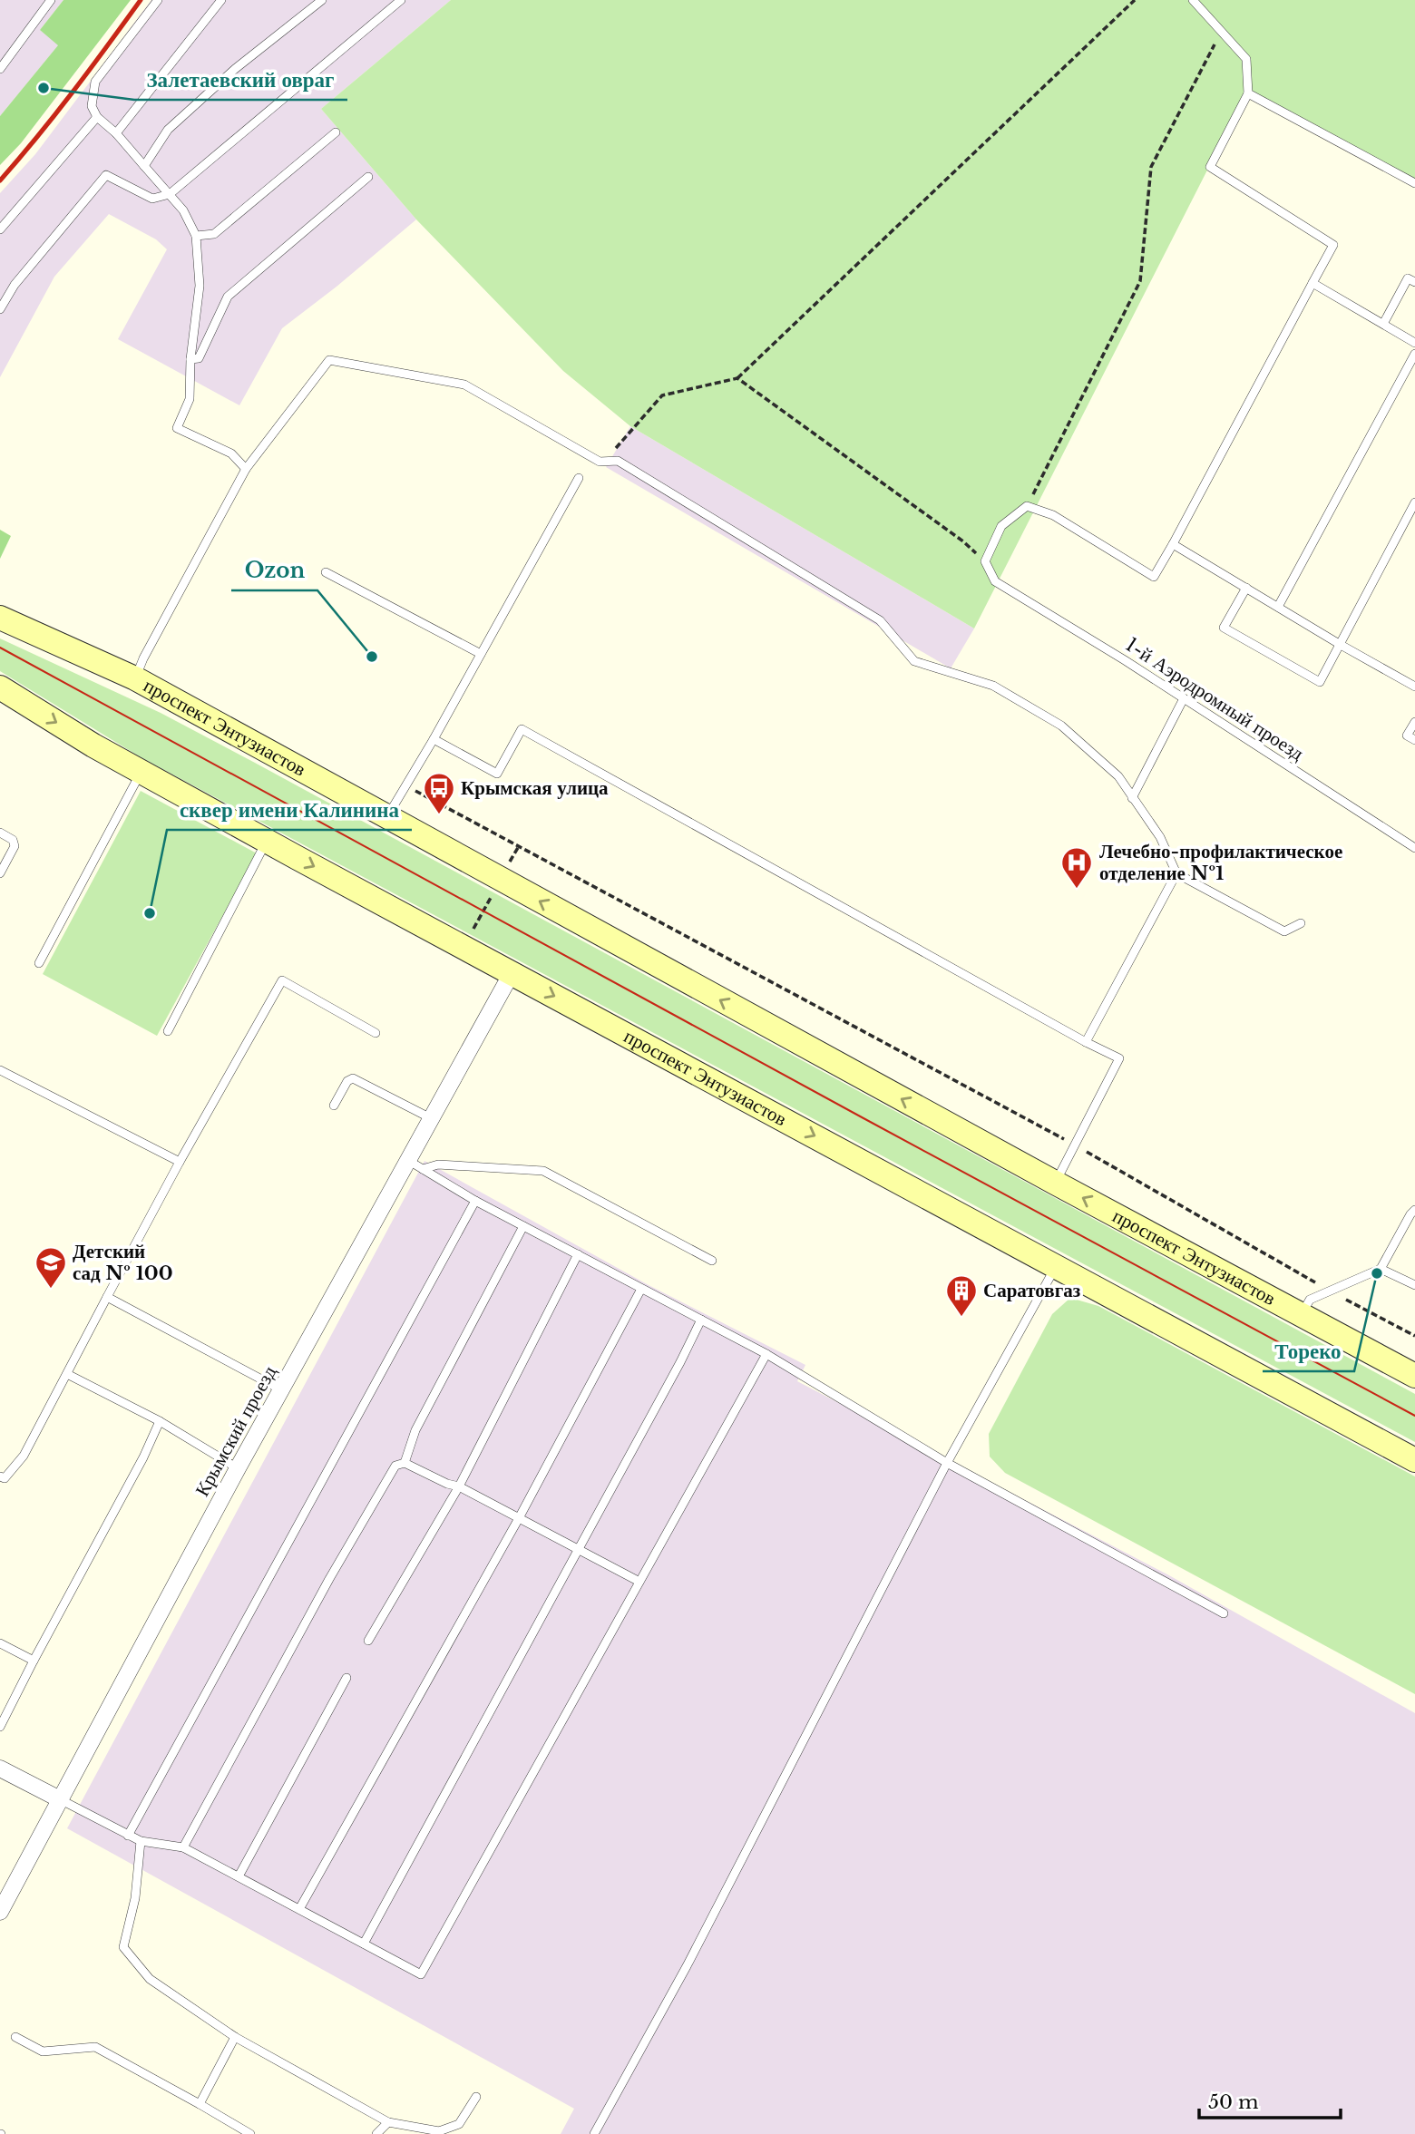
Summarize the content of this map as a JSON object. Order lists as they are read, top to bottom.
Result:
{
  "streets": {
    "main road": ["проспект Энтузиастов"],
    "street": ["Крымский проезд"],
    "lane": ["1-й Аэродромный проезд"]
  },
  "crossings": [
    ["проспект Энтузиастов", "Крымский проезд"]
  ],
  "places": {
    "other": [
      "Залетаевский овраг",
      "Ozon",
      "сквер имени Калинина",
      "Тореко"
    ],
    "bus stop": ["Крымская улица"],
    "hospital": ["Лечебно-профилактическое отделение №1"],
    "school or university": ["Детский сад № 100"],
    "building": ["Саратовгаз"]
  },
  "scale_bar": "50 m"
}
